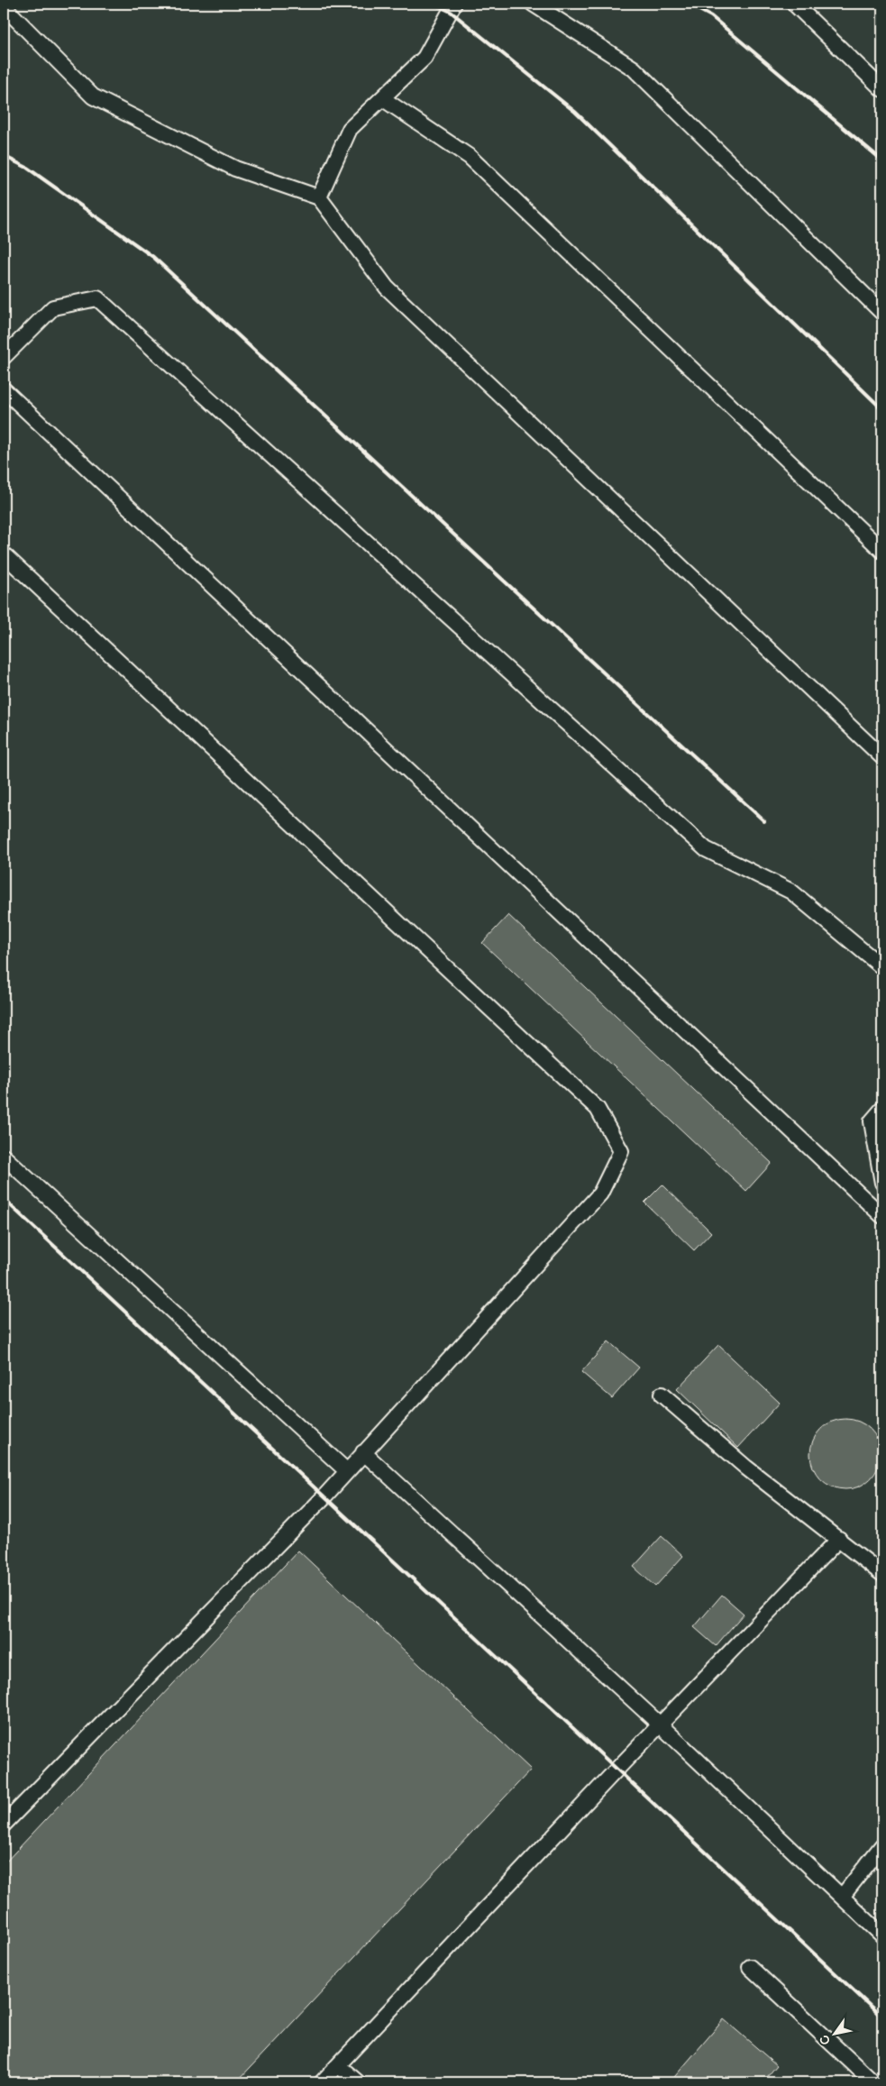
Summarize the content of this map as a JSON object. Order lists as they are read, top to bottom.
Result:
{
  "north": "bottom left"
}
